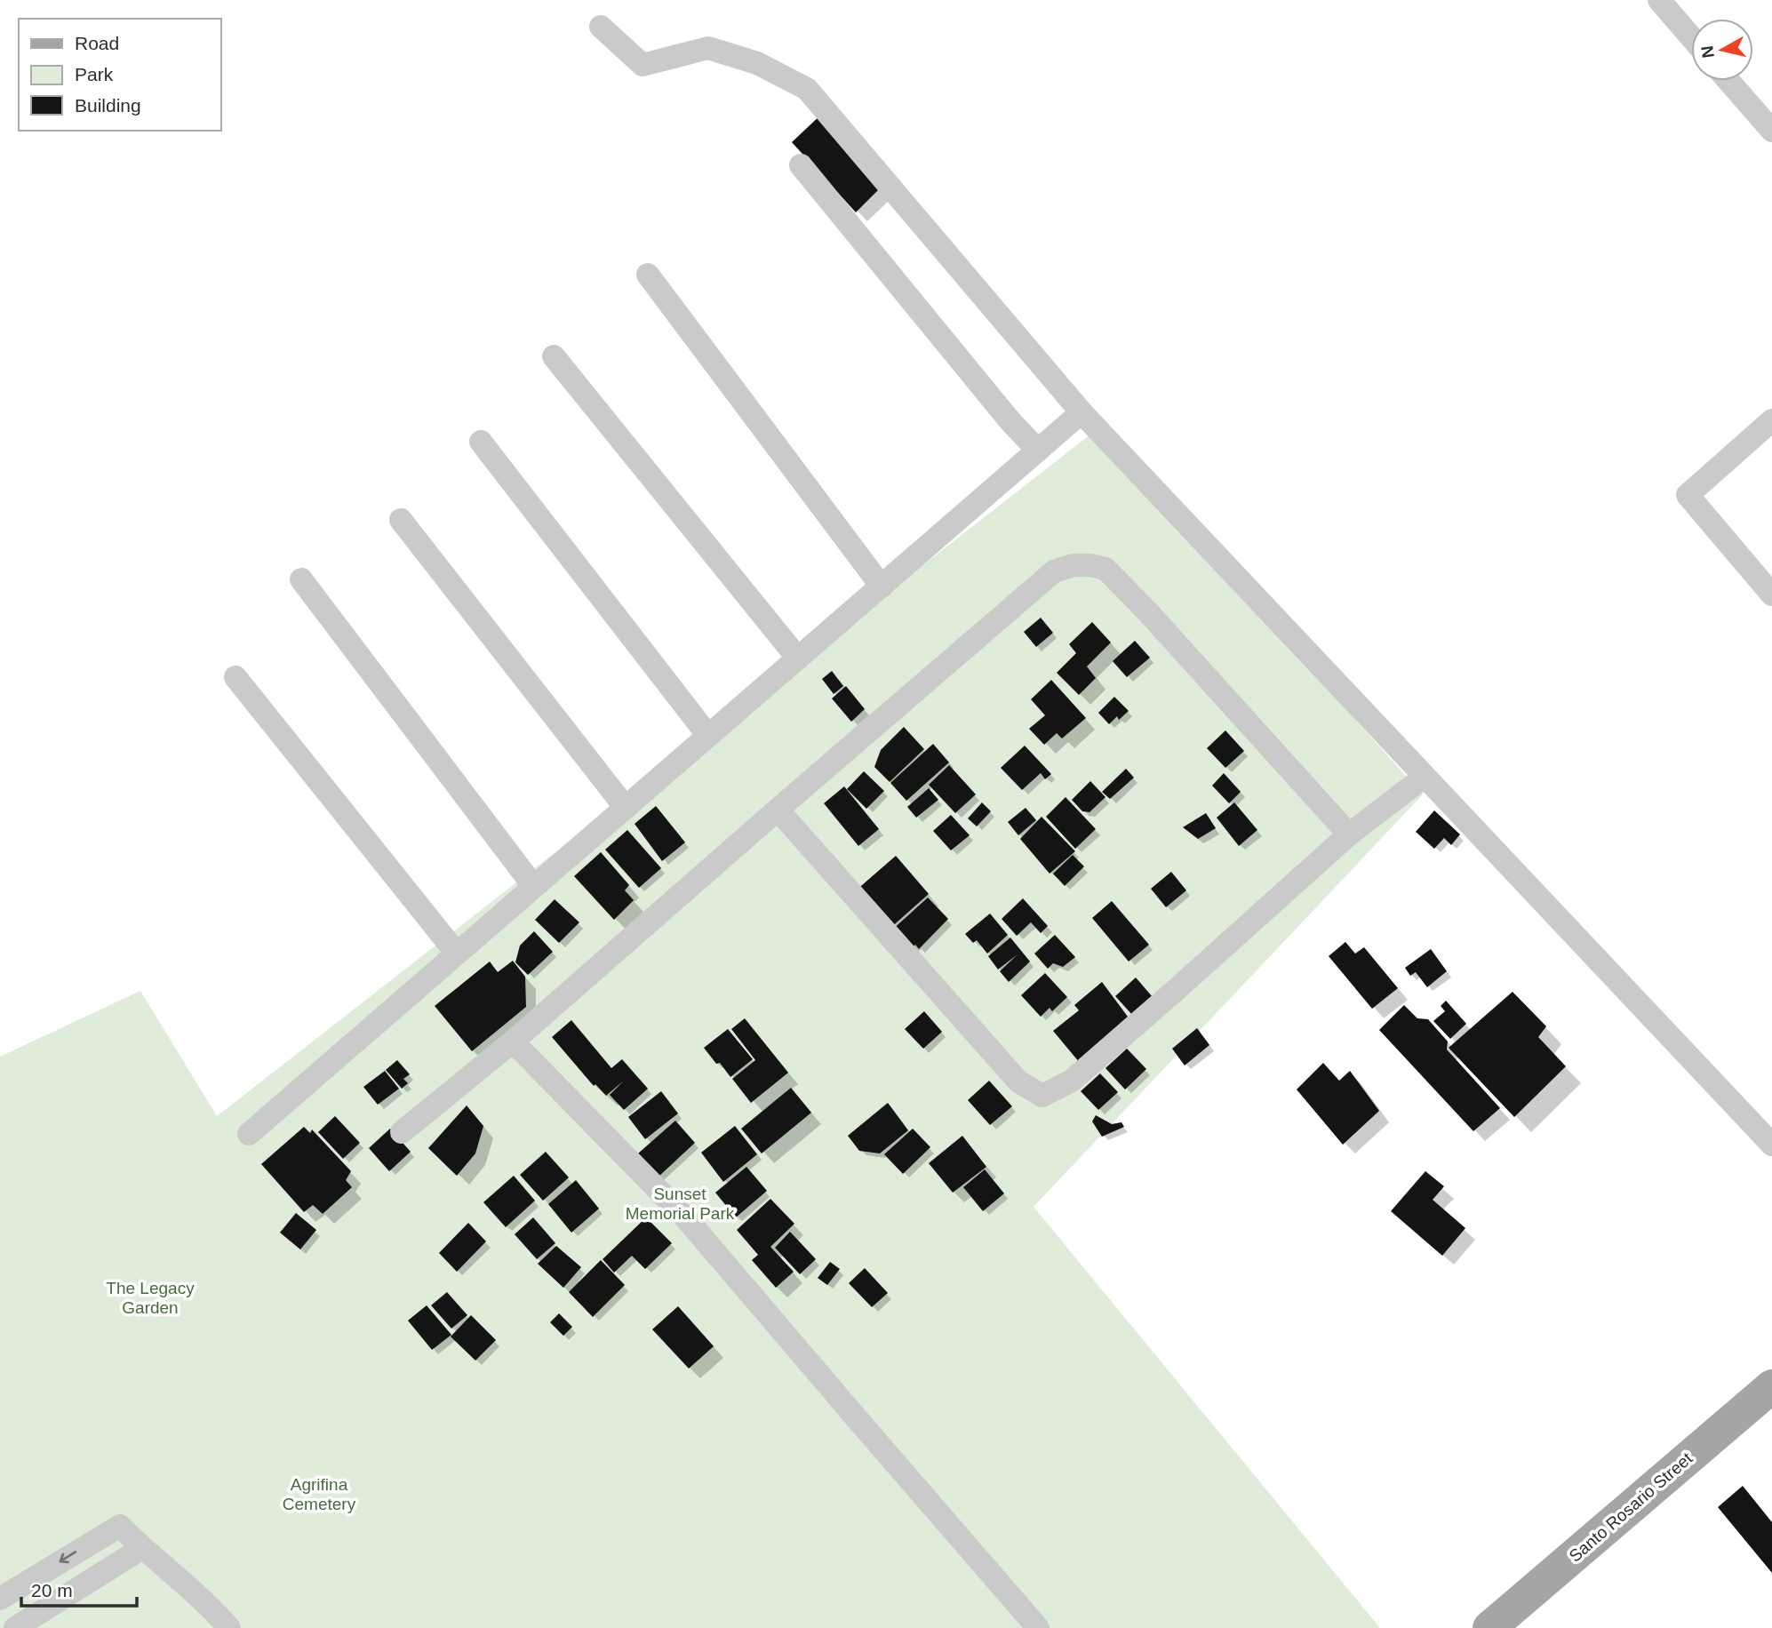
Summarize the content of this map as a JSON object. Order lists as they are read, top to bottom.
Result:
{
  "streets": {
    "main road": ["Santo Rosario Street"]
  },
  "parks": ["Sunset Memorial Park", "The Legacy Garden", "Agrifina Cemetery"],
  "legend": ["Road", "Park", "Building"],
  "scale_bar": "20 m",
  "north": "left"
}
